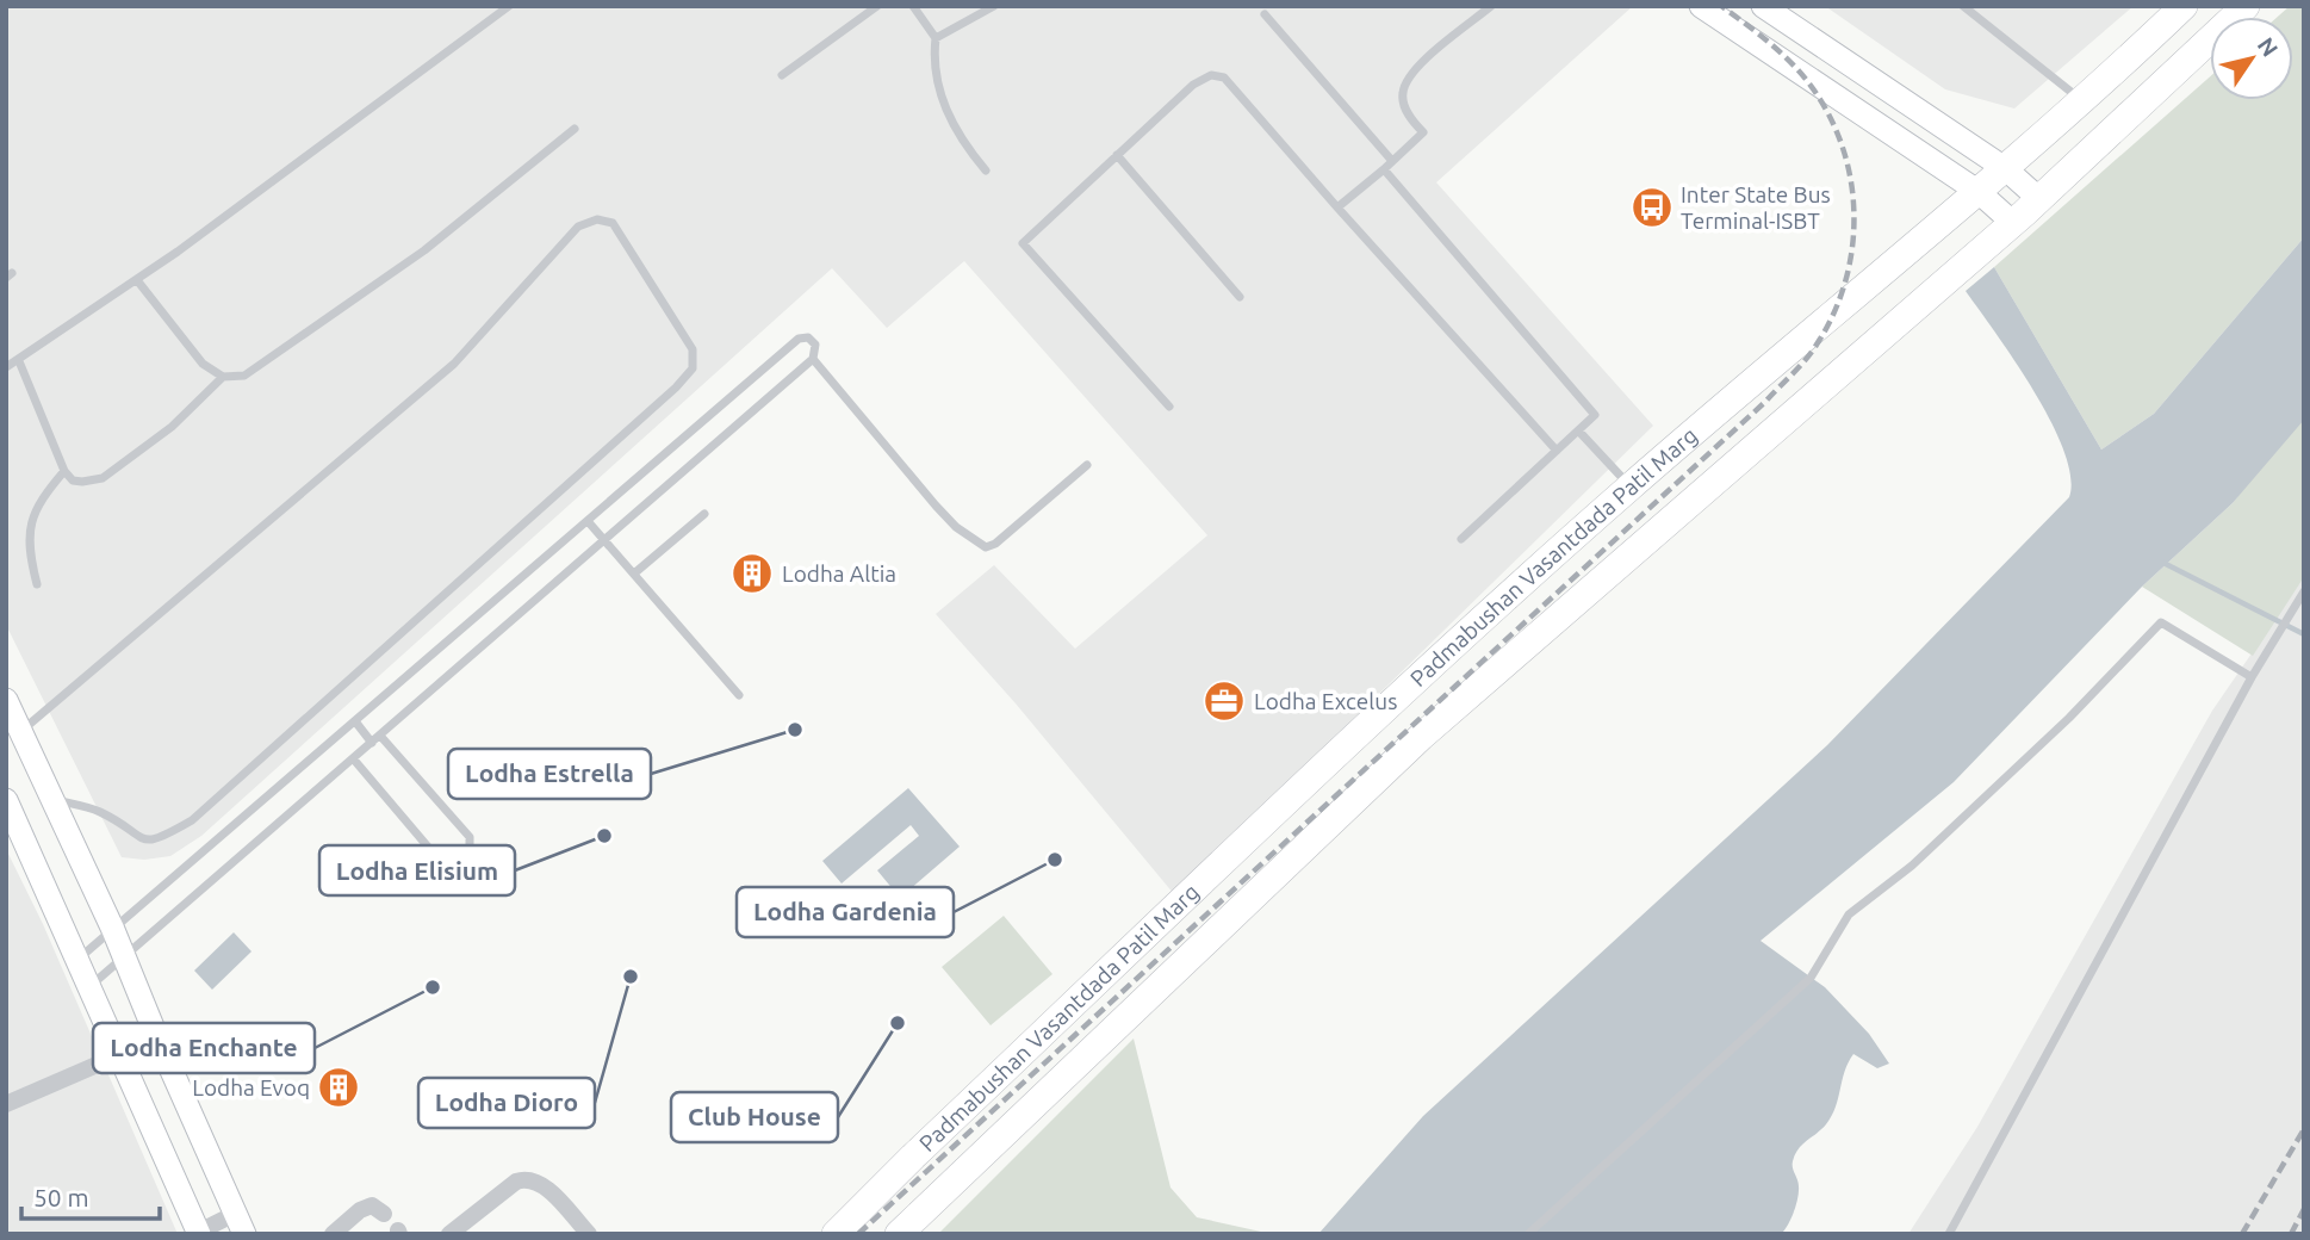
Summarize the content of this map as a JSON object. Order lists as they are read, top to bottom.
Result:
{
  "streets": {
    "main road": ["Padmabushan Vasantdada Patil Marg"]
  },
  "places": {
    "bus stop": ["Inter State Bus Terminal-ISBT"],
    "building": ["Lodha Altia", "Lodha Evoq"],
    "office": ["Lodha Excelus"],
    "other": [
      "Lodha Estrella",
      "Lodha Elisium",
      "Lodha Gardenia",
      "Lodha Dioro",
      "Lodha Enchante",
      "Club House"
    ]
  },
  "scale_bar": "50 m",
  "north": "top right"
}
